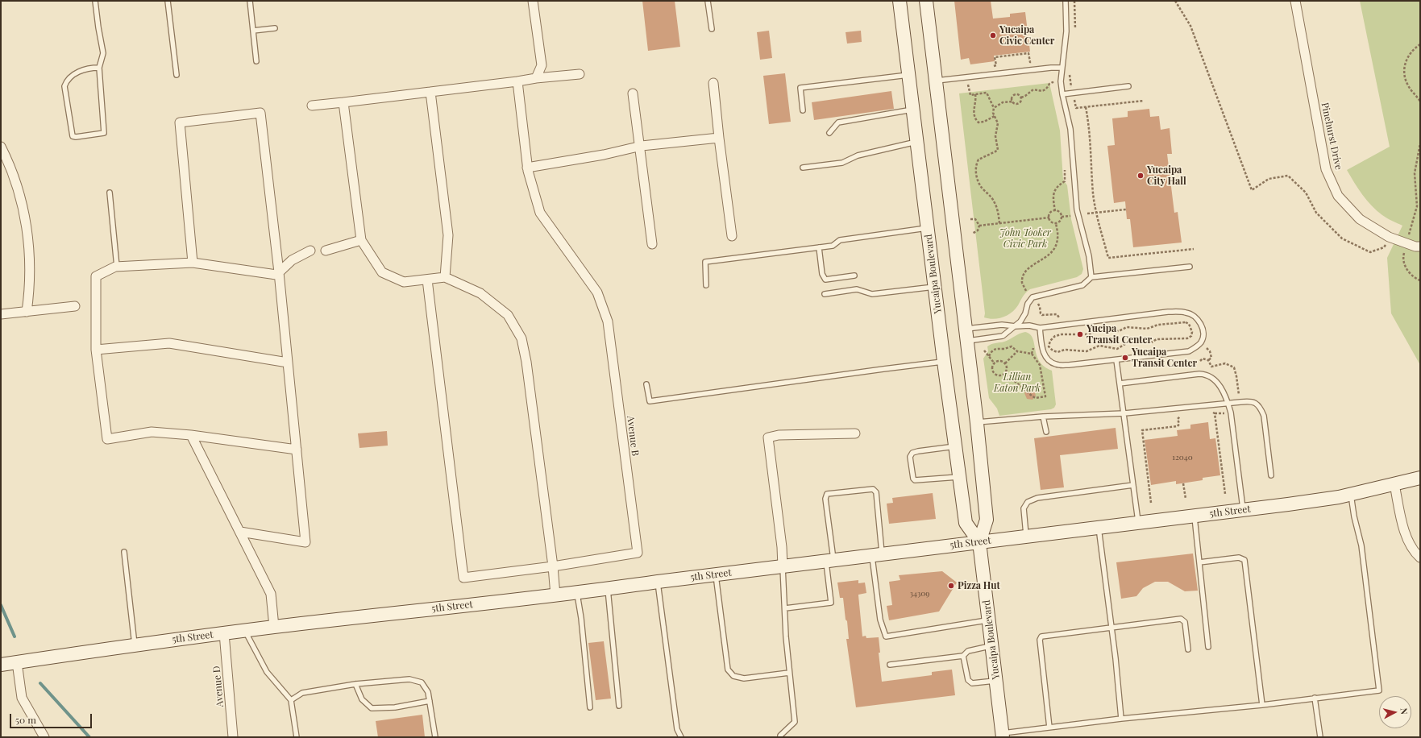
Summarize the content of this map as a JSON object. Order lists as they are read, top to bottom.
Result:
{
  "streets": {
    "main road": ["Yucaipa Boulevard", "5th Street"],
    "street": ["Pinehurst Drive", "Avenue B", "Avenue D"]
  },
  "crossings": [
    ["Yucaipa Boulevard", "5th Street"],
    ["5th Street", "Avenue D"]
  ],
  "parks": ["John Tooker Civic Park", "Lillian Eaton Park"],
  "places": [
    "Yucaipa Civic Center",
    "Yucaipa City Hall",
    "Yucipa Transit Center",
    "Yucaipa Transit Center",
    "Pizza Hut"
  ],
  "house_numbers": ["12040", "34309"],
  "scale_bar": "50 m",
  "north": "right"
}
